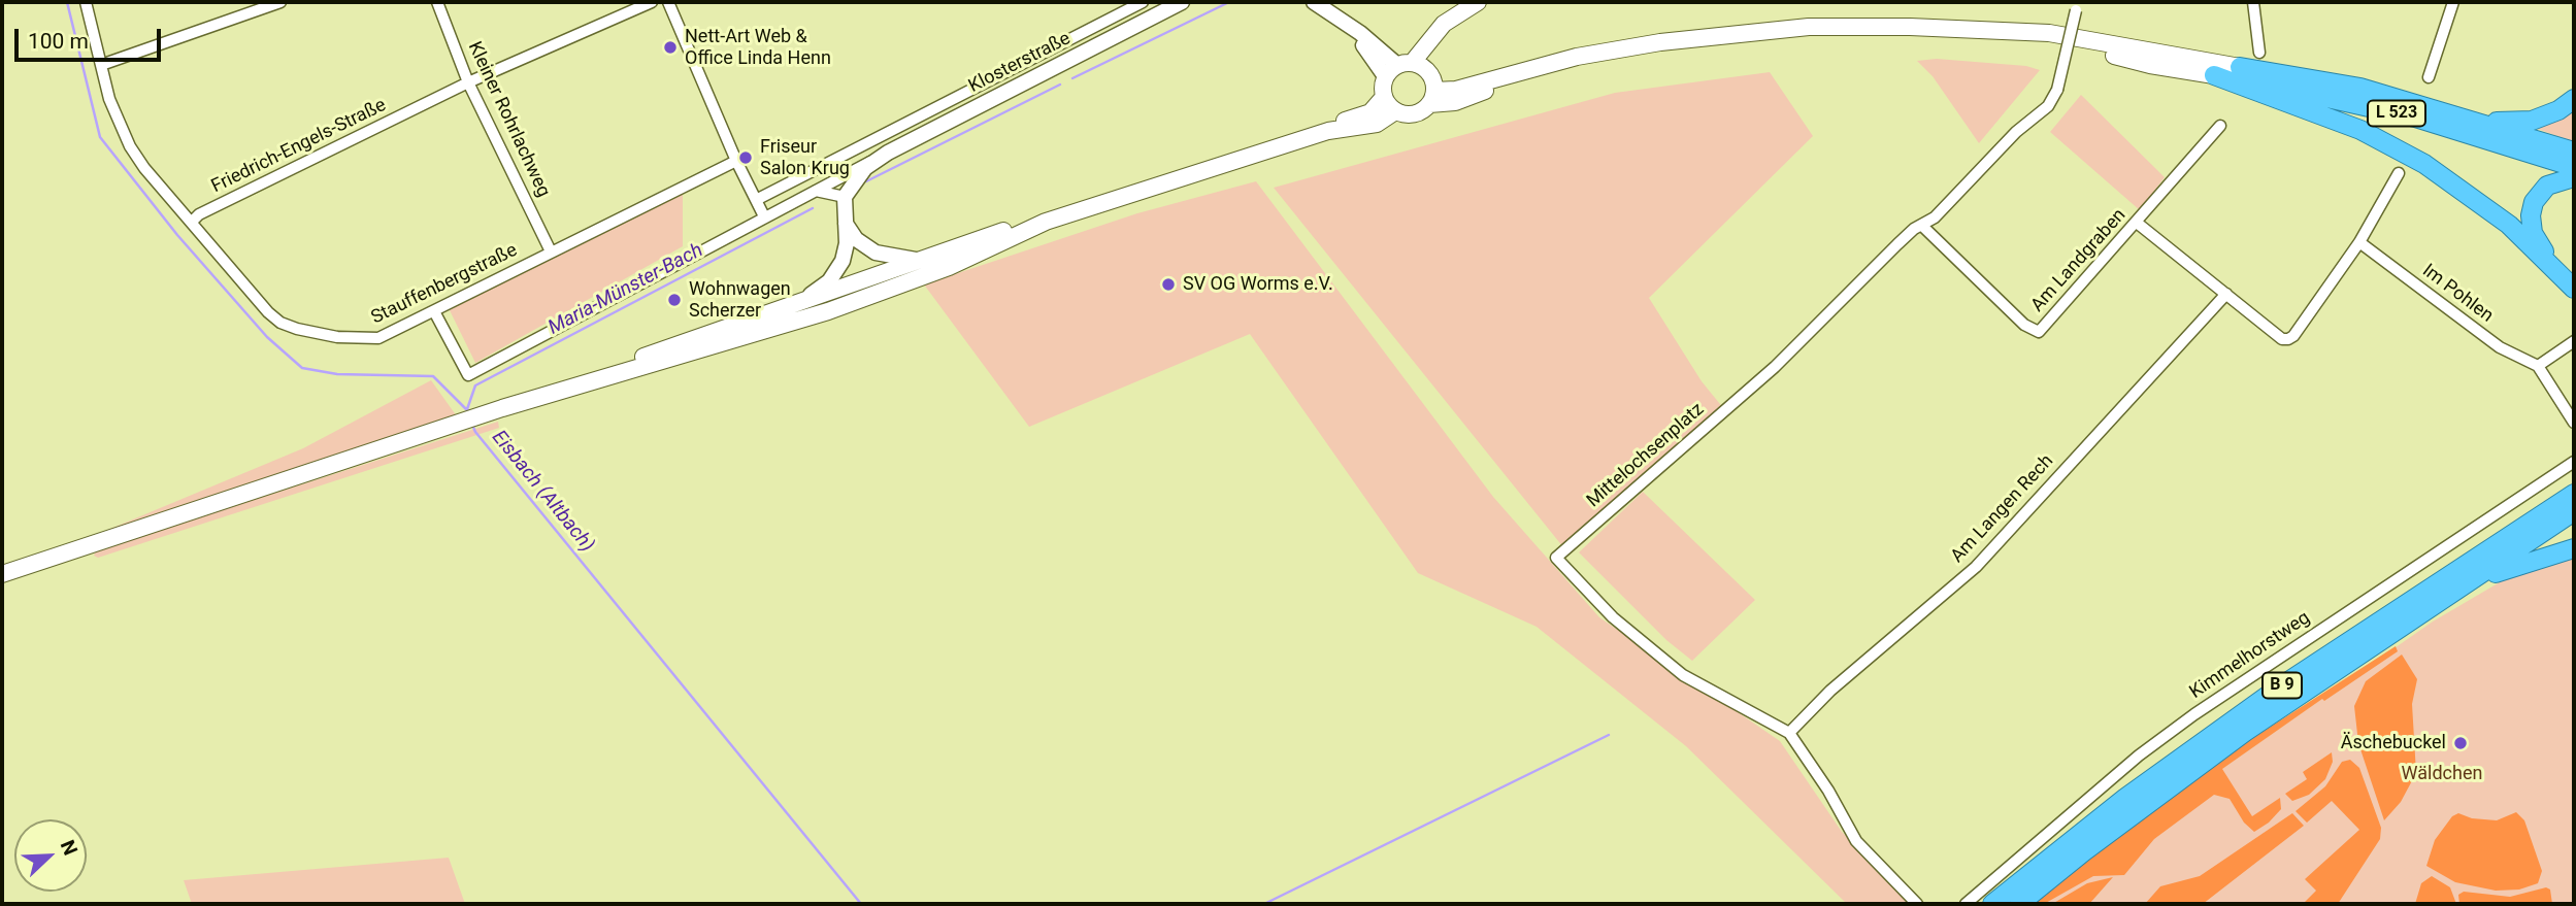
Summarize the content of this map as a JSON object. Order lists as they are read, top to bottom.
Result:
{
  "streets": {
    "highway": ["L 523", "B 9"],
    "street": [
      "Klosterstraße",
      "Kleiner Rohrlachweg",
      "Friedrich-Engels-Straße",
      "Am Landgraben",
      "Stauffenbergstraße",
      "Im Pohlen",
      "Mittelochsenplatz",
      "Am Langen Rech",
      "Kimmelhorstweg"
    ]
  },
  "crossings": [
    ["Klosterstraße", "Stauffenbergstraße"],
    ["Kleiner Rohrlachweg", "Friedrich-Engels-Straße"],
    ["Kleiner Rohrlachweg", "Stauffenbergstraße"],
    ["Friedrich-Engels-Straße", "Stauffenbergstraße"],
    ["Am Landgraben", "Mittelochsenplatz"],
    ["Mittelochsenplatz", "Am Langen Rech"]
  ],
  "water": ["Maria-Münster-Bach", "Eisbach (Altbach)"],
  "parks": ["Wäldchen"],
  "places": [
    "Nett-Art Web & Office Linda Henn",
    "Friseur Salon Krug",
    "SV OG Worms e.V.",
    "Wohnwagen Scherzer",
    "Äschebuckel"
  ],
  "scale_bar": "100 m",
  "north": "top right"
}
